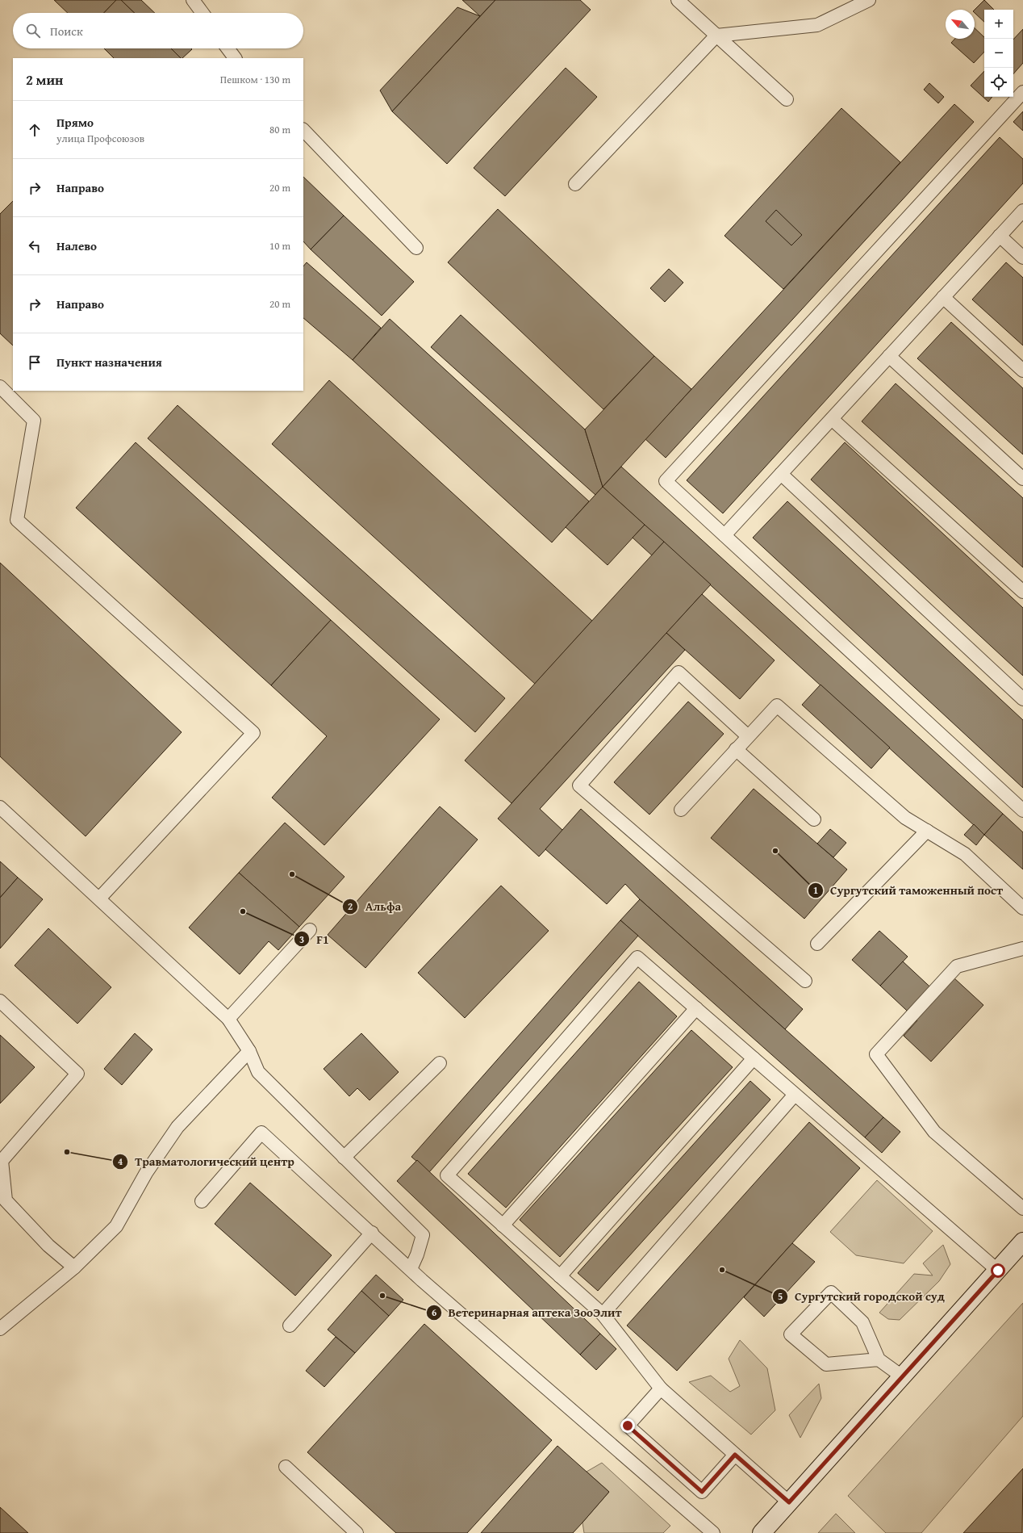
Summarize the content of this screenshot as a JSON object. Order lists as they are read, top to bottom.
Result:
{
  "places": [
    "Сургутский таможенный пост",
    "Альфа",
    "F1",
    "Травматологический центр",
    "Сургутский городской суд",
    "Ветеринарная аптека ЗооЭлит"
  ],
  "north": "top left",
  "page": {
    "map_buttons": ["+", "−"],
    "search": "Поиск",
    "heading": ["2 мин", "Пешком · 130 m"],
    "list": [
      ["Прямо", "улица Профсоюзов", "80 m"],
      ["Направо", "20 m"],
      ["Налево", "10 m"],
      ["Направо", "20 m"],
      "Пункт назначения"
    ]
  }
}
